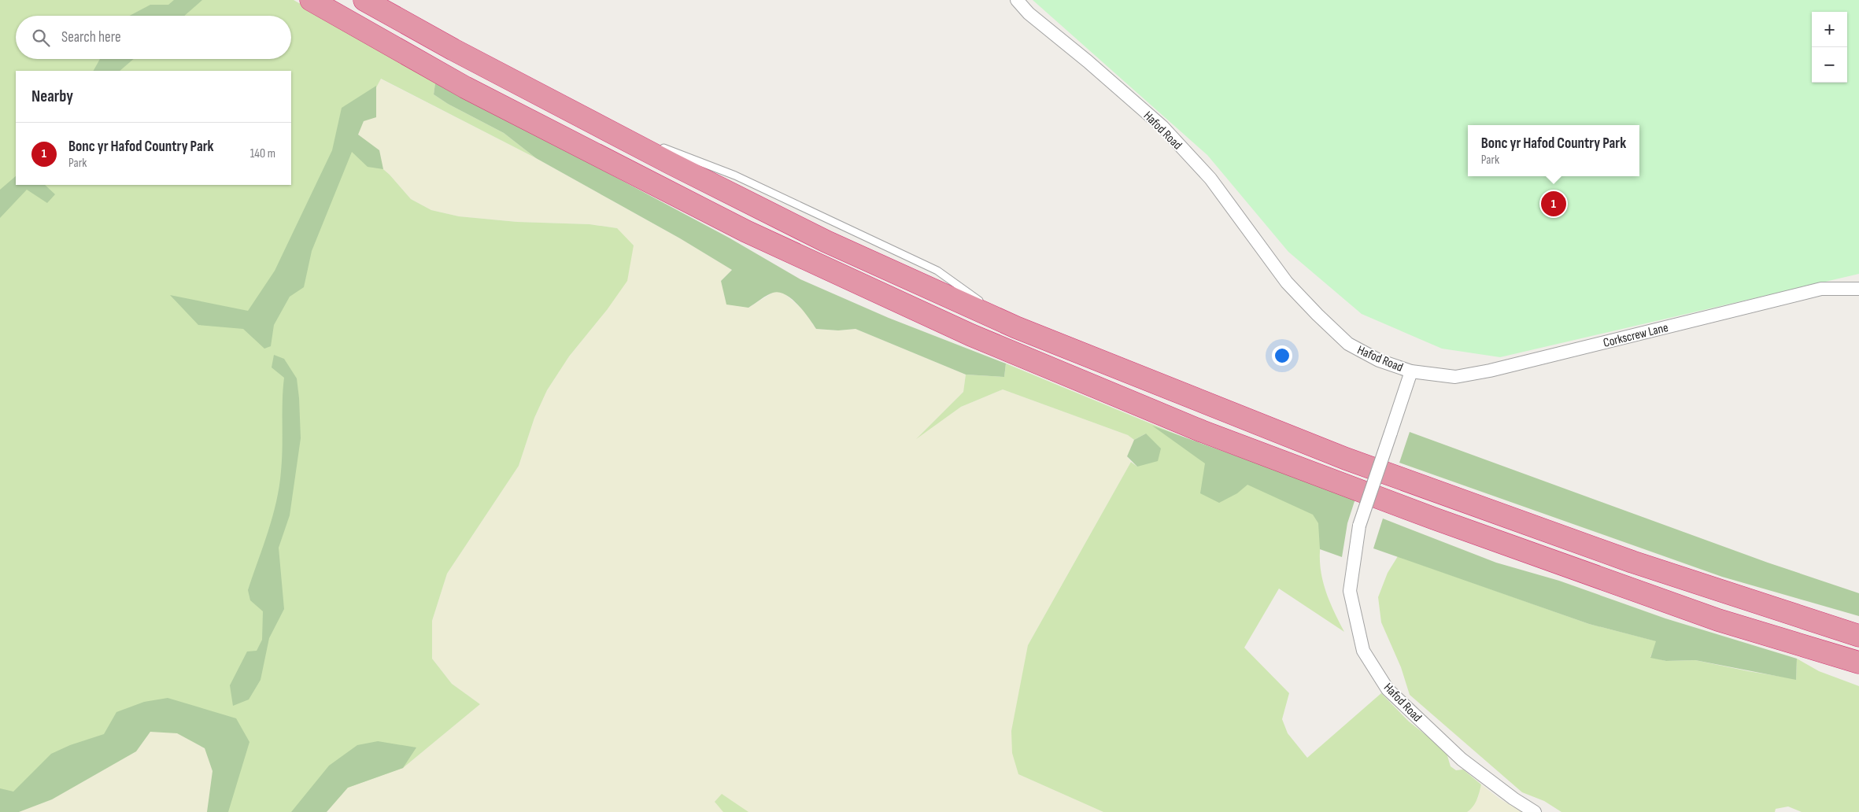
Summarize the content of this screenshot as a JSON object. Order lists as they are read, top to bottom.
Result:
{
  "streets": {
    "street": ["Hafod Road", "Corkscrew Lane"]
  },
  "crossings": [
    ["Hafod Road", "Corkscrew Lane"]
  ],
  "page": {
    "map_buttons": ["+", "−"],
    "search": "Search here",
    "heading": "Nearby",
    "list": [
      {
        "mark": "1",
        "name": "Bonc yr Hafod Country Park",
        "note": "Park",
        "value": "140 m"
      }
    ],
    "popup": ["Bonc yr Hafod Country Park", "Park"],
    "pins": "1"
  }
}
